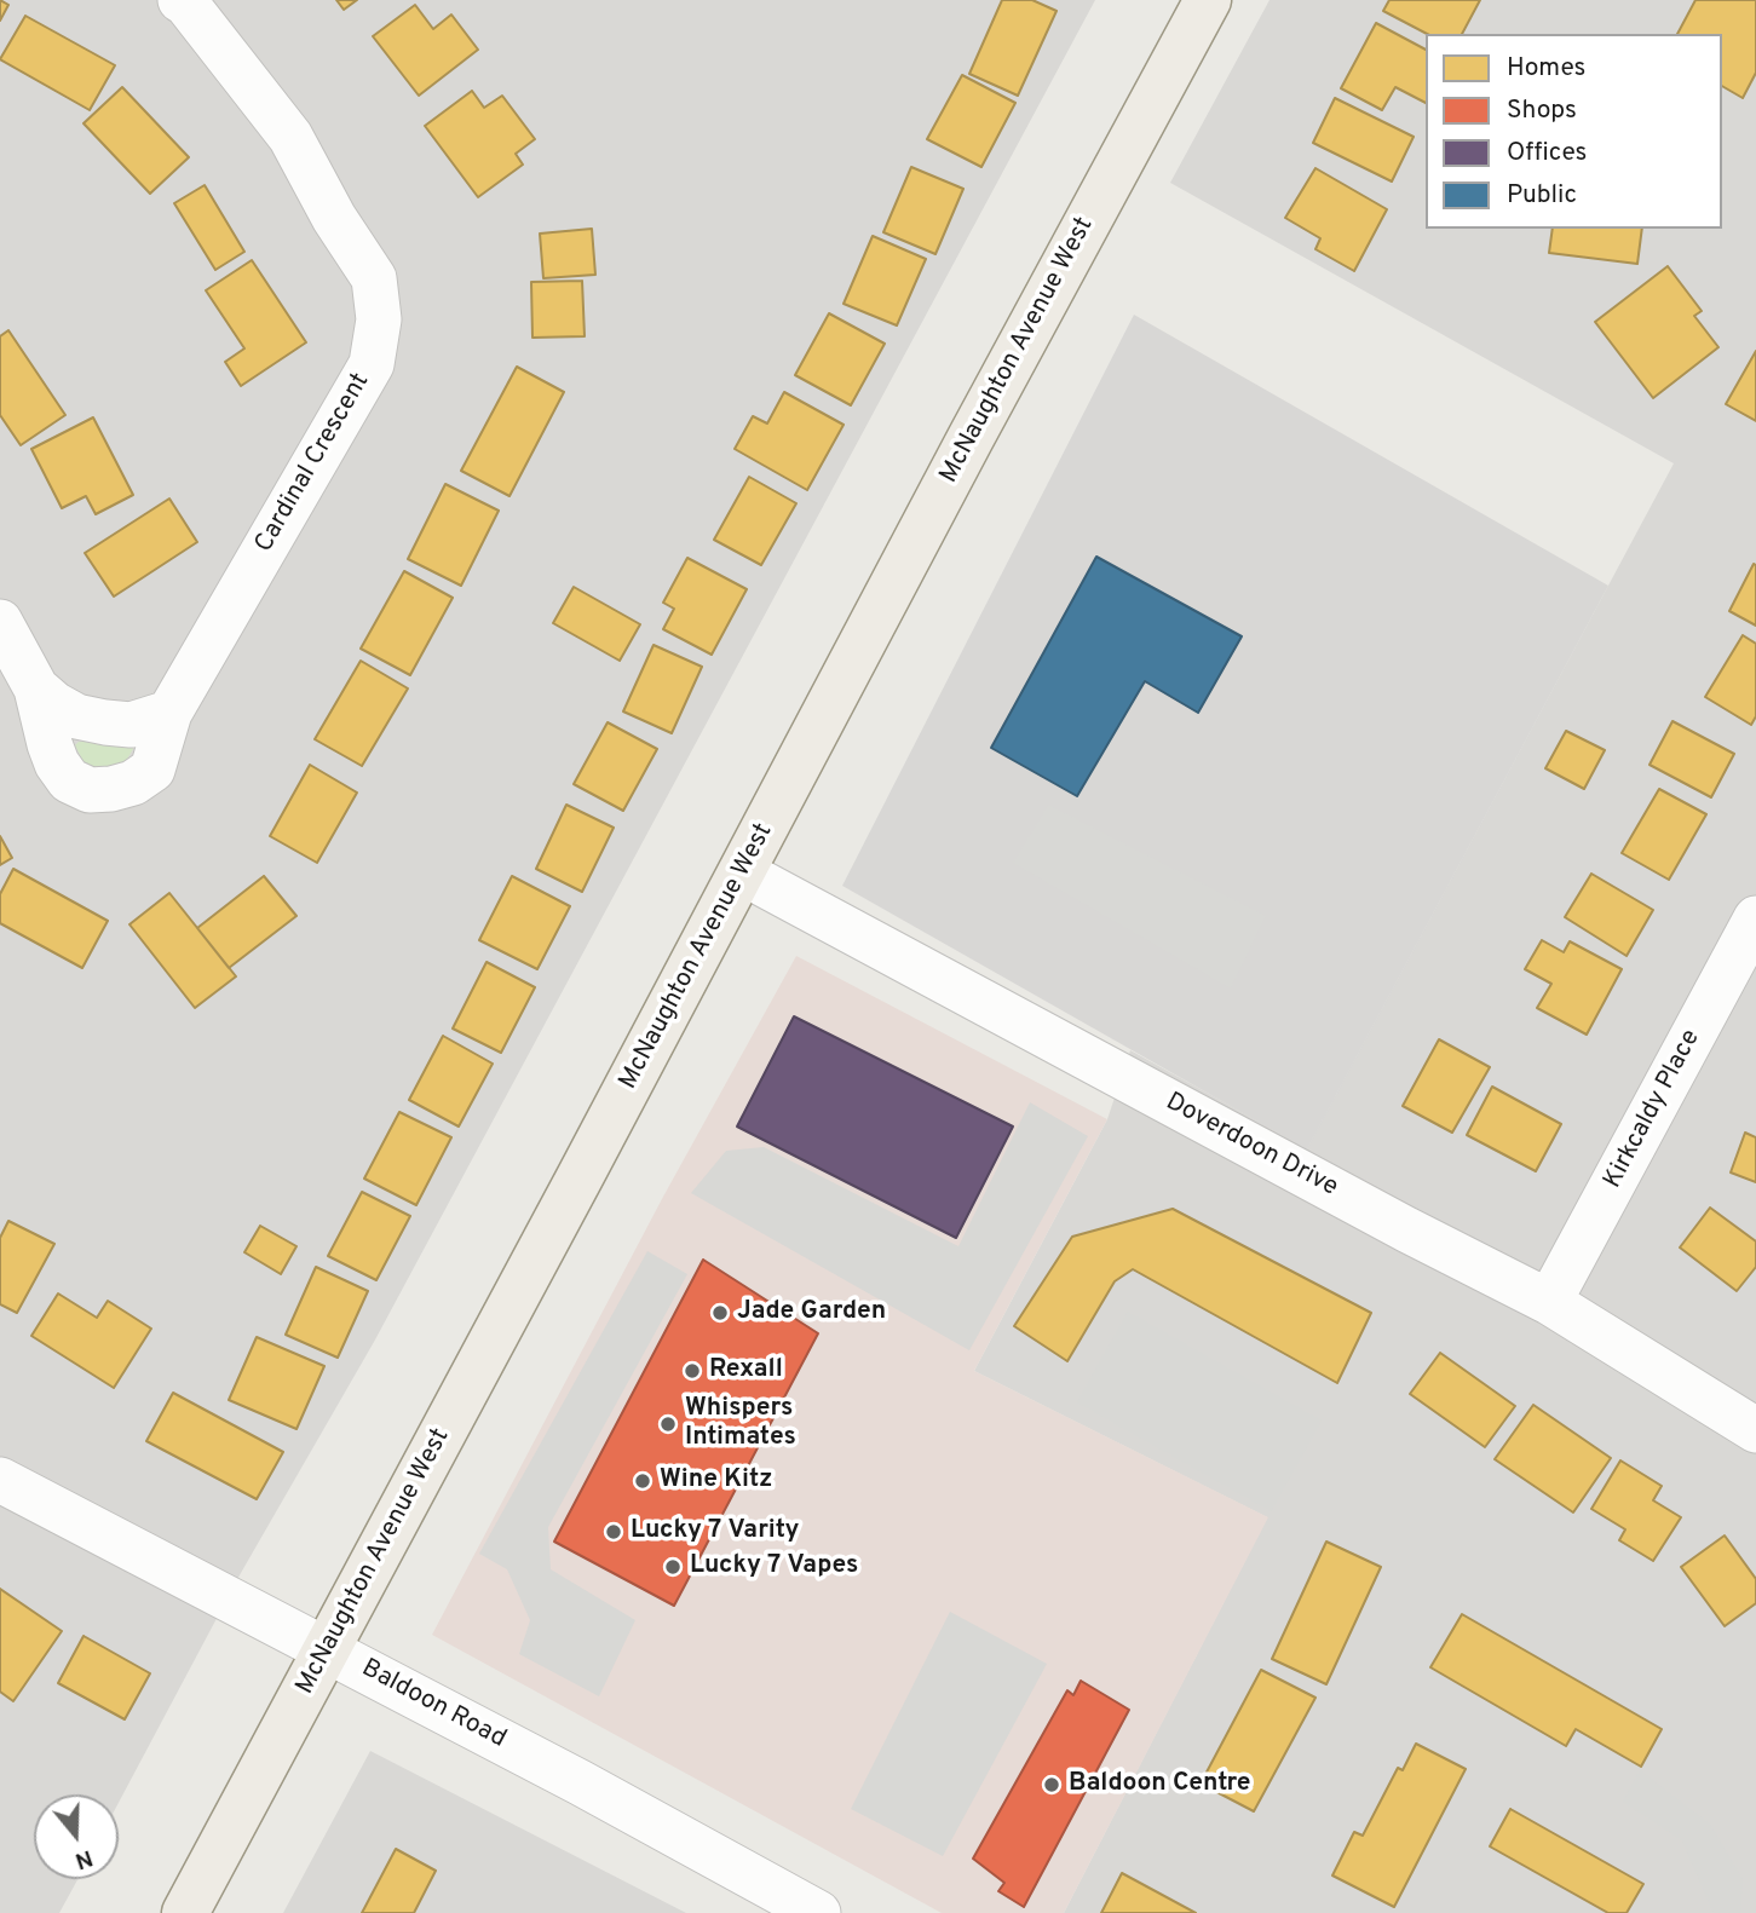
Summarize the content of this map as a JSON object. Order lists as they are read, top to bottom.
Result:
{
  "streets": {
    "main road": ["McNaughton Avenue West"],
    "street": [
      "Cardinal Crescent",
      "Kirkcaldy Place",
      "Doverdoon Drive",
      "Baldoon Road"
    ]
  },
  "crossings": [
    ["McNaughton Avenue West", "Doverdoon Drive"],
    ["McNaughton Avenue West", "Baldoon Road"],
    ["Kirkcaldy Place", "Doverdoon Drive"]
  ],
  "places": [
    "Jade Garden",
    "Rexall",
    "Whispers Intimates",
    "Wine Kitz",
    "Lucky 7 Varity",
    "Lucky 7 Vapes",
    "Baldoon Centre"
  ],
  "legend": [
    "Homes",
    "Shops",
    "Offices",
    "Public"
  ],
  "north": "bottom"
}
